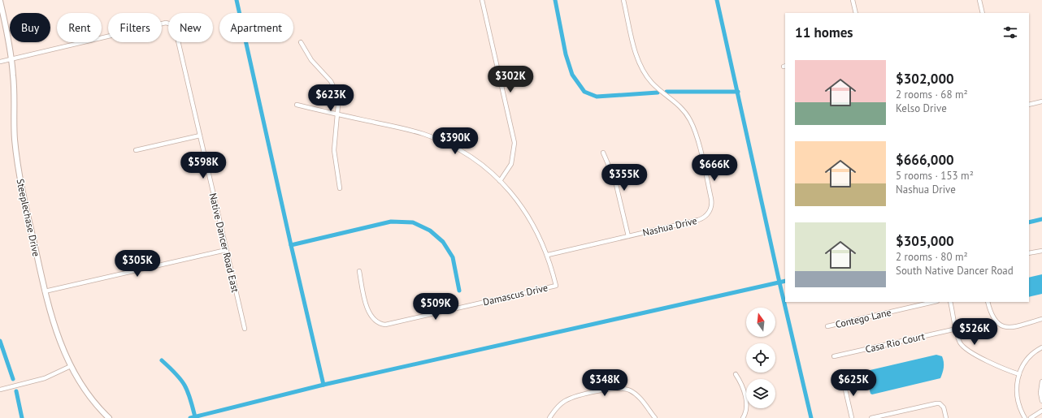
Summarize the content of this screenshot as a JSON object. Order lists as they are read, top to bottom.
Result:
{
  "streets": {
    "street": [
      "Steeplechase Drive",
      "Nashua Drive",
      "Native Dancer Road East",
      "Damascus Drive",
      "Contego Lane",
      "Casa Rio Court"
    ]
  },
  "crossings": [
    ["Steeplechase Drive", "Native Dancer Road East"],
    ["Nashua Drive", "Damascus Drive"]
  ],
  "north": "top",
  "page": {
    "chip": [
      "Buy",
      "Rent",
      "Filters",
      "New",
      "Apartment"
    ],
    "heading": "11 homes",
    "list": [
      {
        "name": "$302,000",
        "note": "2 rooms · 68 m² · Kelso Drive"
      },
      {
        "name": "$666,000",
        "note": "5 rooms · 153 m² · Nashua Drive"
      },
      {
        "name": "$305,000",
        "note": "2 rooms · 80 m² · South Native Dancer Road"
      }
    ],
    "price": [
      "$302K",
      "$623K",
      "$390K",
      "$598K",
      "$666K",
      "$355K",
      "$305K",
      "$509K",
      "$526K",
      "$348K",
      "$625K"
    ]
  }
}
